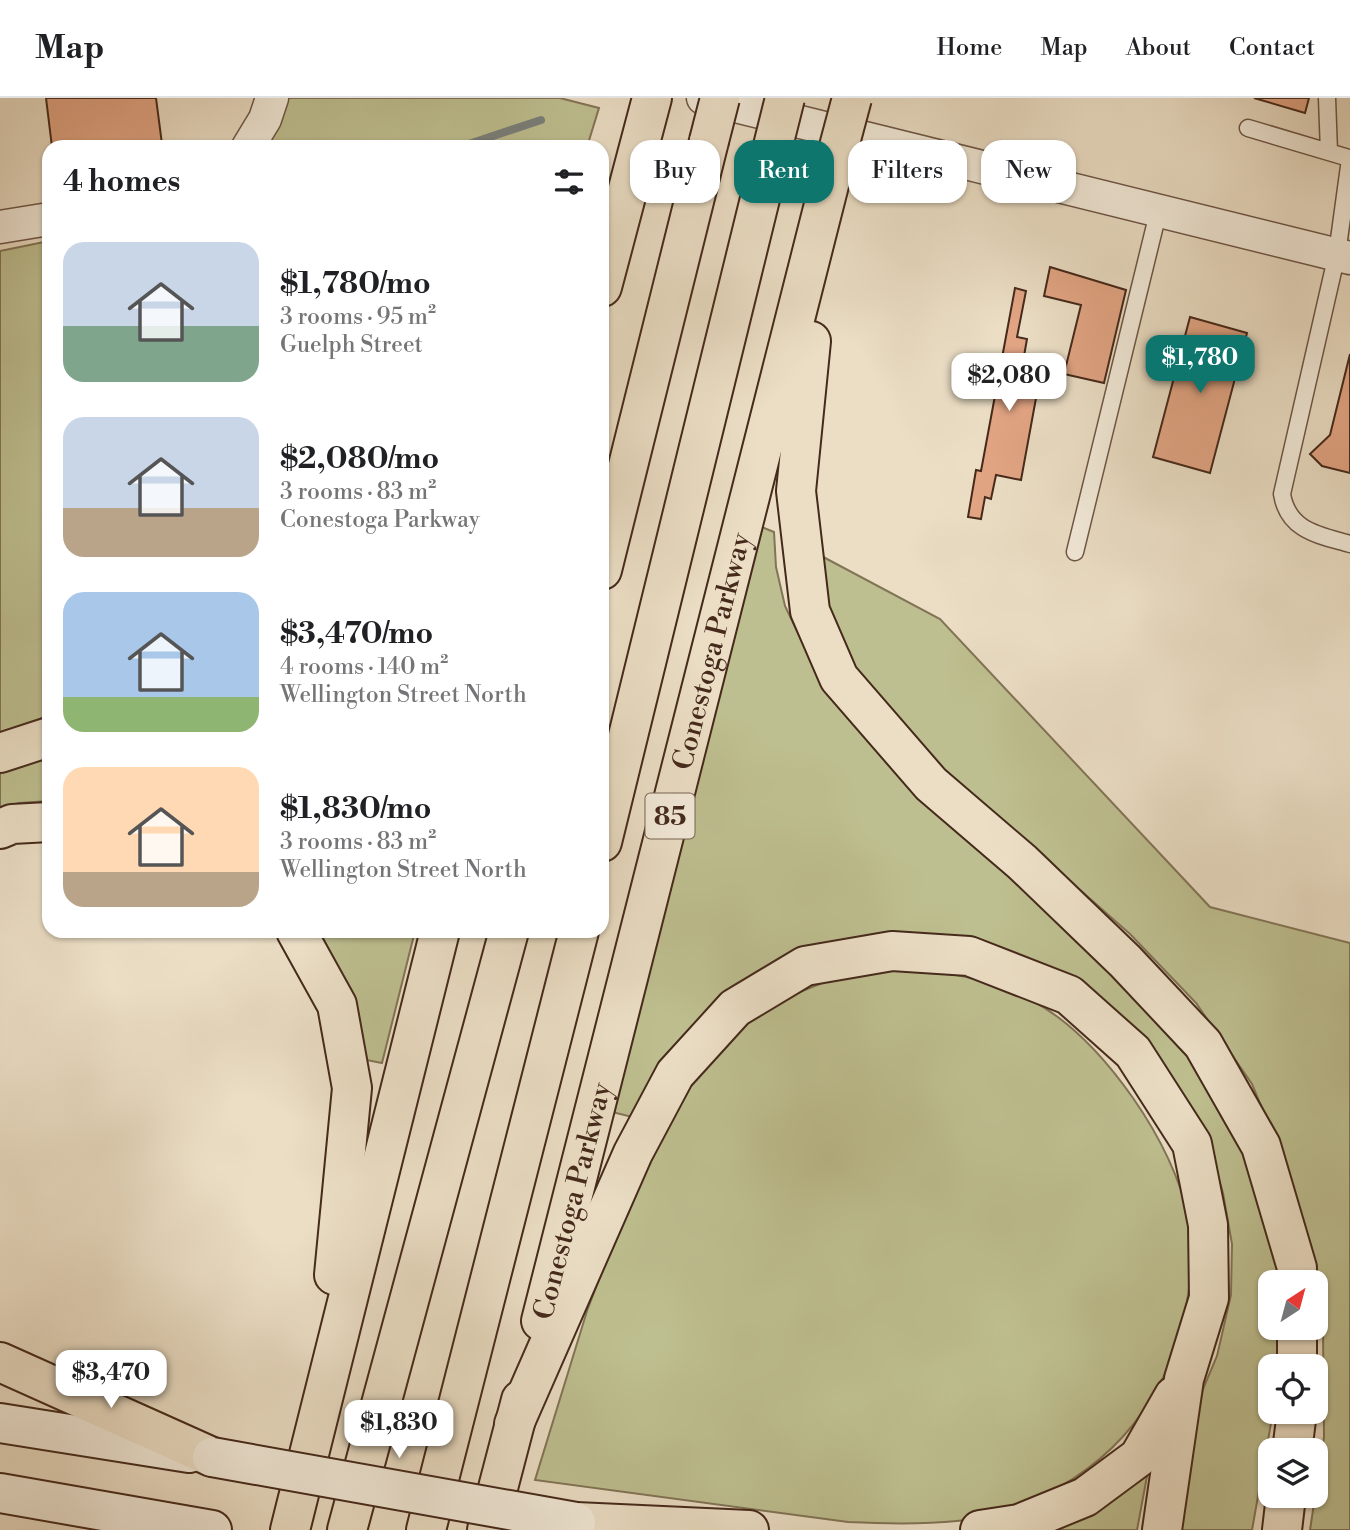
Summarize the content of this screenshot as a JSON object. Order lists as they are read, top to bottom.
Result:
{
  "streets": {
    "highway": ["Conestoga Parkway", "85"]
  },
  "north": "top right",
  "page": {
    "header": "Map",
    "nav": [
      "Home",
      "Map",
      "About",
      "Contact"
    ],
    "chip": [
      "Buy",
      "Rent",
      "Filters",
      "New"
    ],
    "heading": "4 homes",
    "list": [
      {
        "name": "$1,780/mo",
        "note": "3 rooms · 95 m² · Guelph Street"
      },
      {
        "name": "$2,080/mo",
        "note": "3 rooms · 83 m² · Conestoga Parkway"
      },
      {
        "name": "$3,470/mo",
        "note": "4 rooms · 140 m² · Wellington Street North"
      },
      {
        "name": "$1,830/mo",
        "note": "3 rooms · 83 m² · Wellington Street North"
      }
    ],
    "price": [
      "$1,780",
      "$2,080",
      "$3,470",
      "$1,830"
    ]
  }
}
